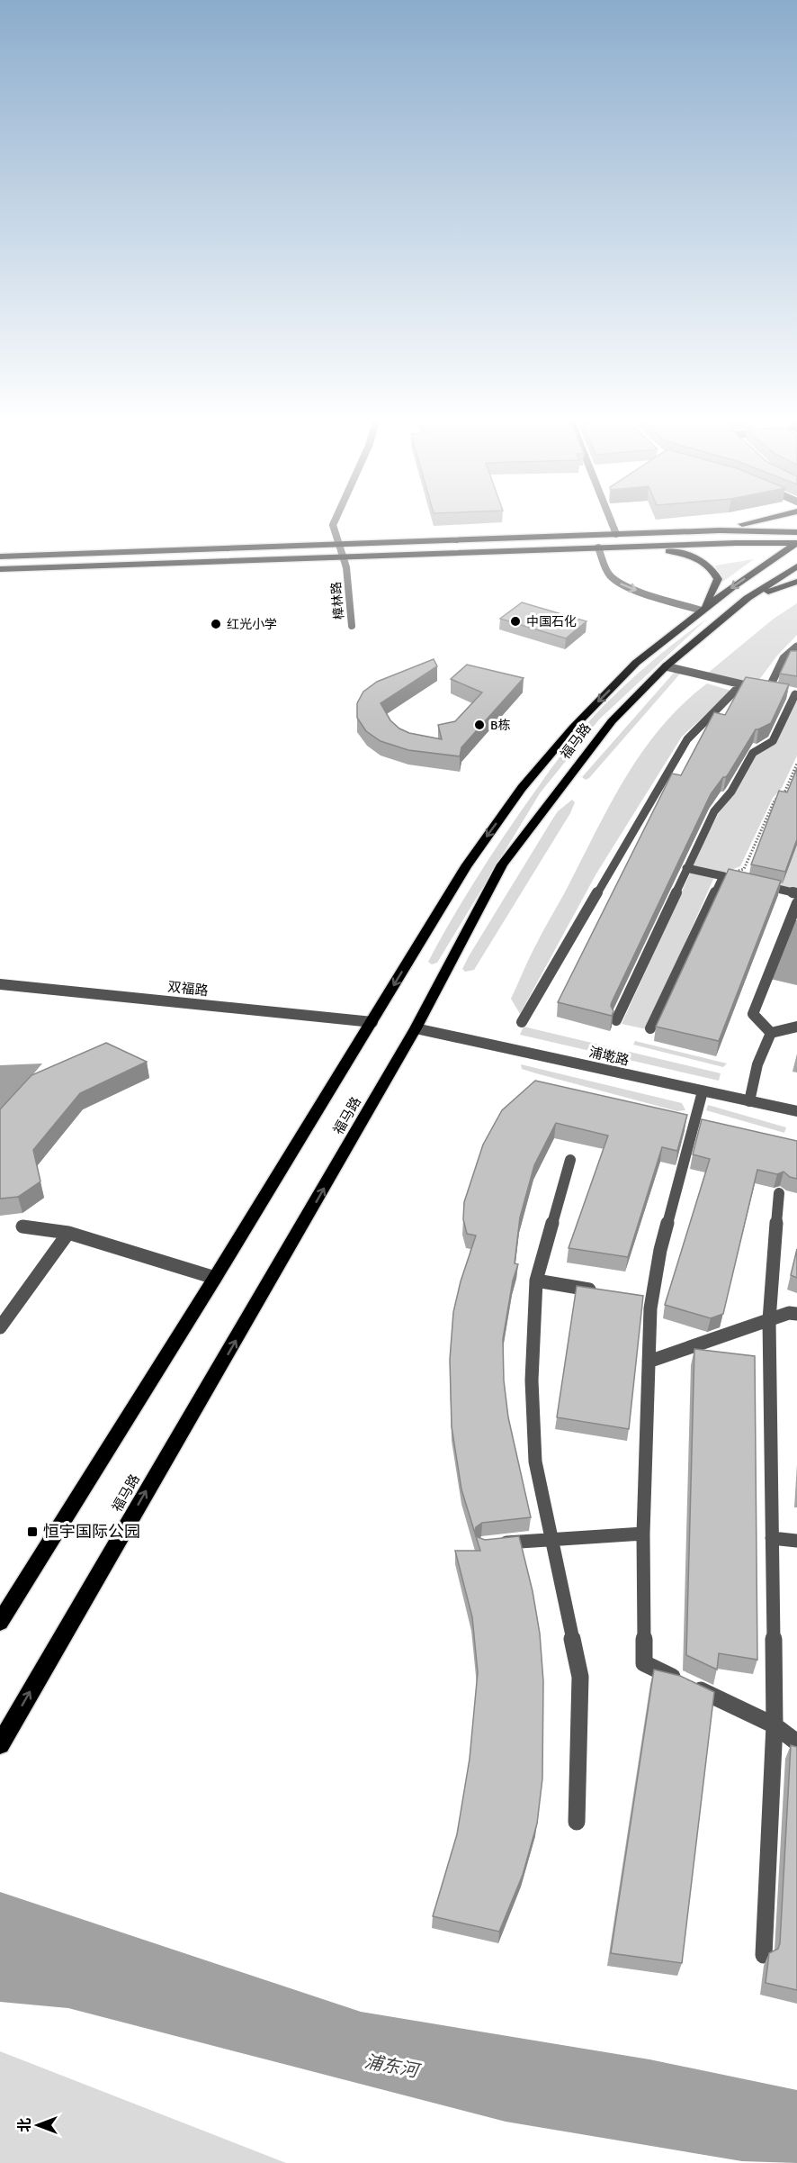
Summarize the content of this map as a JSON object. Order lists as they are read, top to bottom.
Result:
{
  "streets": {
    "main road": ["福马路"],
    "street": ["樟林路", "双福路", "浦墘路"]
  },
  "crossings": [
    ["福马路", "双福路"],
    ["福马路", "浦墘路"]
  ],
  "water": ["浦东河"],
  "places": {
    "other": ["中国石化", "红光小学", "B栋"],
    "transit": ["恒宇国际公园"]
  },
  "north": "left"
}
